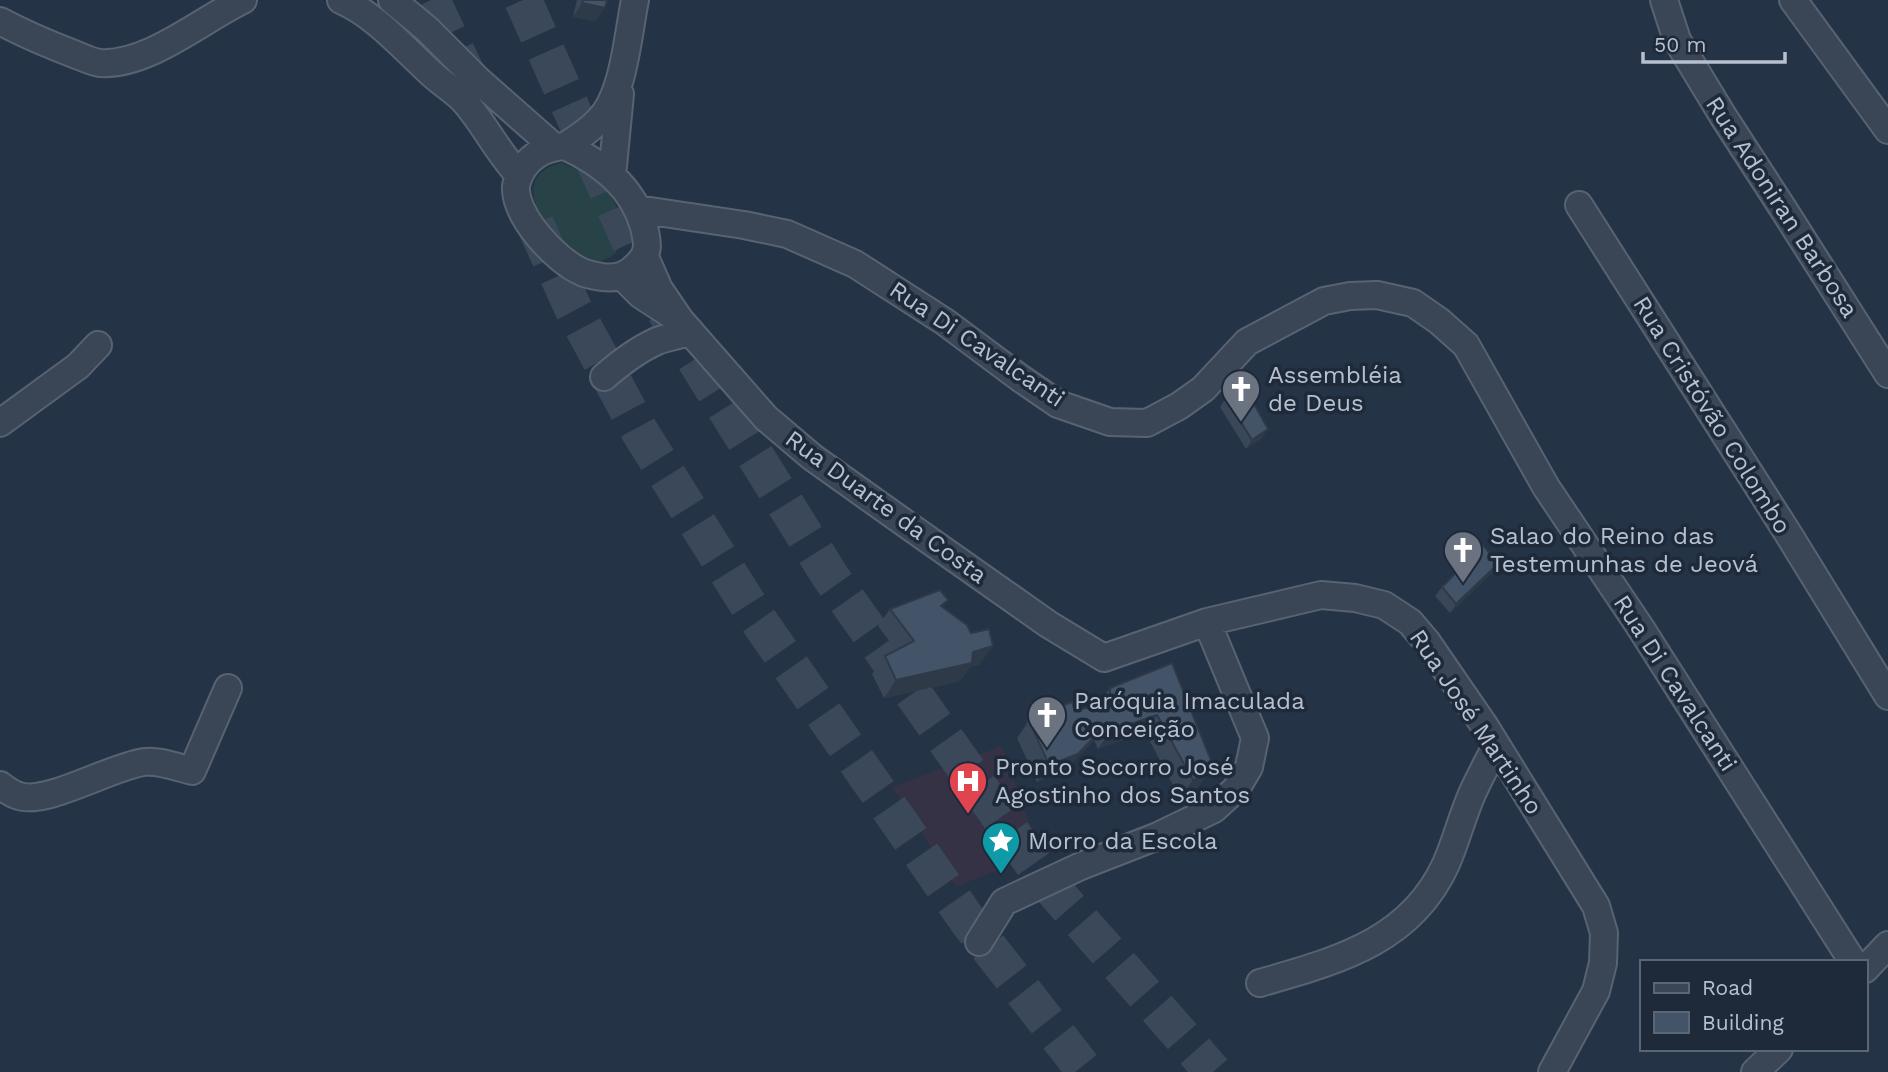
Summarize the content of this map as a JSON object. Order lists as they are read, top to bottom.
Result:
{
  "streets": {
    "street": [
      "Rua Adoniran Barbosa",
      "Rua Di Cavalcanti",
      "Rua Cristóvão Colombo",
      "Rua Duarte da Costa",
      "Rua José Martinho"
    ]
  },
  "crossings": [
    ["Rua Di Cavalcanti", "Rua Duarte da Costa"],
    ["Rua Duarte da Costa", "Rua José Martinho"]
  ],
  "places": {
    "church": ["Assembléia de Deus", "Salao do Reino das Testemunhas de Jeová", "Paróquia Imaculada Conceição"],
    "hospital": ["Pronto Socorro José Agostinho dos Santos"],
    "place": ["Morro da Escola"]
  },
  "legend": ["Road", "Building"],
  "scale_bar": "50 m"
}
